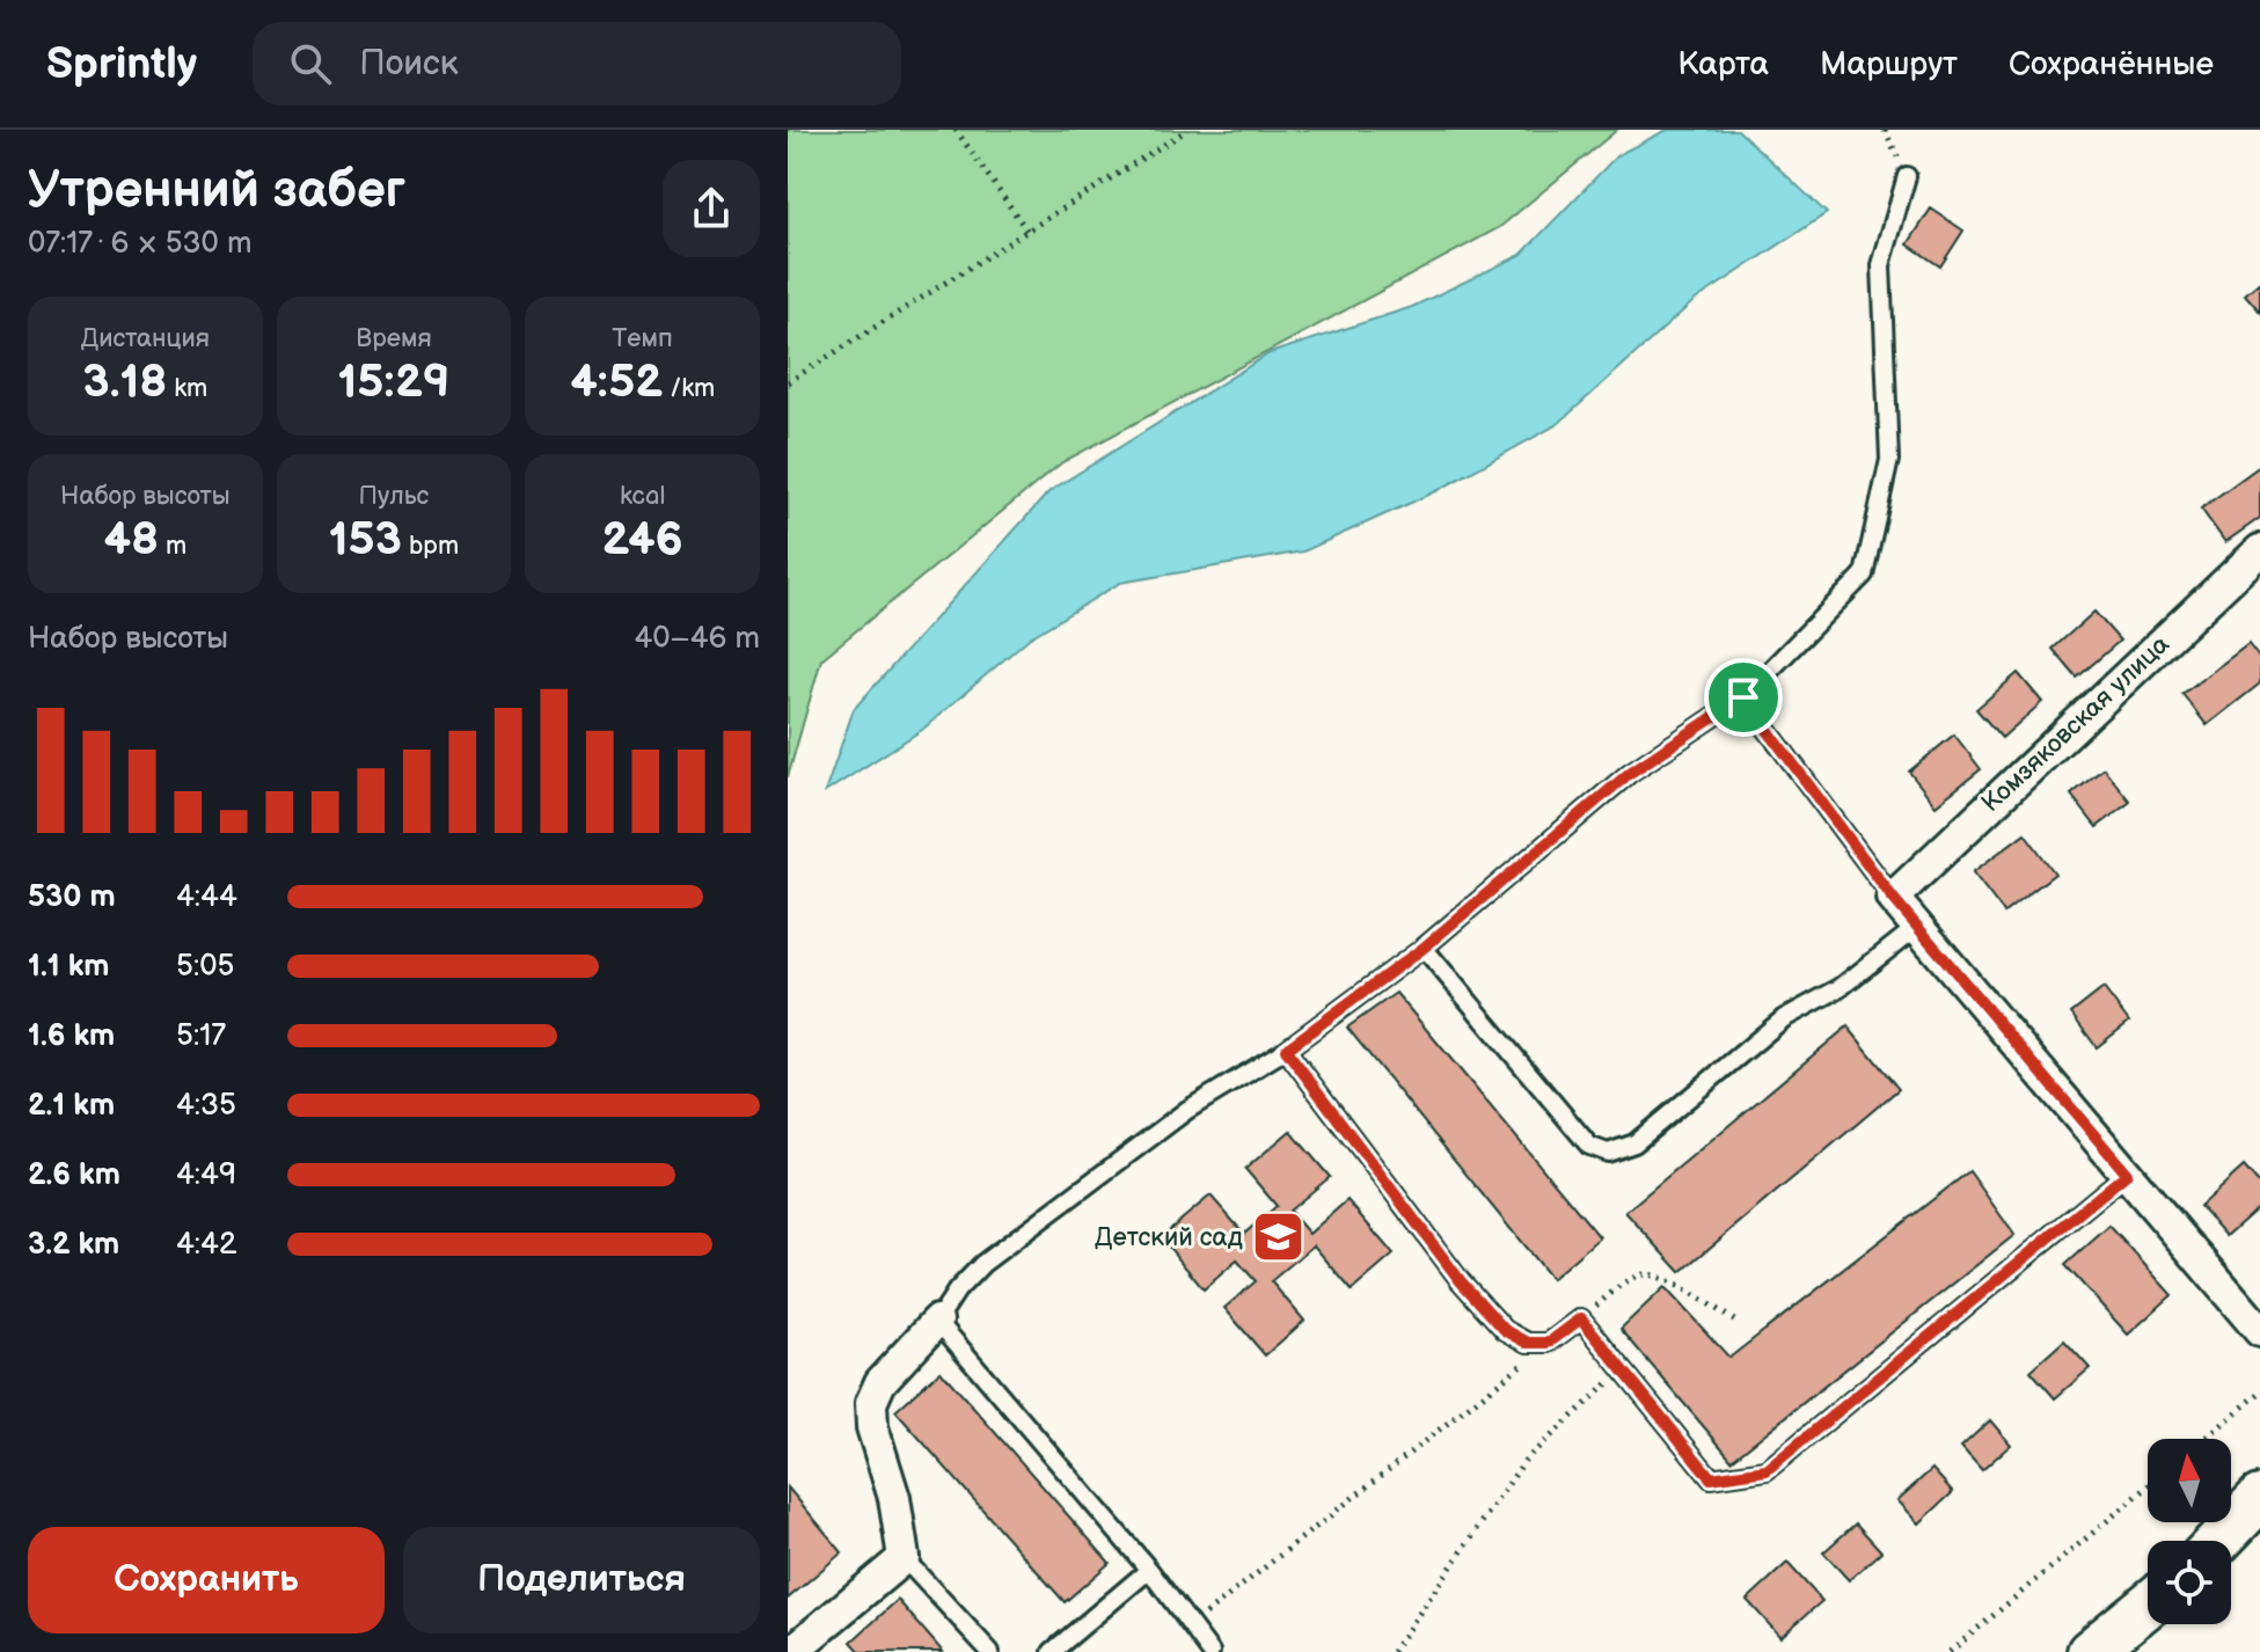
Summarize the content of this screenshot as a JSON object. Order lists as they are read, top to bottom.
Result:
{
  "streets": {
    "street": ["Комзяковская улица"]
  },
  "places": {
    "school or university": ["Детский сад"]
  },
  "north": "top",
  "page": {
    "header": "Sprintly",
    "search": "Поиск",
    "nav": ["Карта", "Маршрут", "Сохранённые"],
    "heading": ["Утренний забег", "07:17 · 6 × 530 m"],
    "stats": [
      ["Дистанция", "3.18 km"],
      ["Время", "15:29"],
      ["Темп", "4:52 /km"],
      ["Набор высоты", "48 m"],
      ["Пульс", "153 bpm"],
      ["kcal", "246"]
    ],
    "chart": ["Набор высоты", "40–46 m"],
    "list": [
      {
        "name": "530 m",
        "note": "4:44"
      },
      {
        "name": "1.1 km",
        "note": "5:05"
      },
      {
        "name": "1.6 km",
        "note": "5:17"
      },
      {
        "name": "2.1 km",
        "note": "4:35"
      },
      {
        "name": "2.6 km",
        "note": "4:49"
      },
      {
        "name": "3.2 km",
        "note": "4:42"
      }
    ],
    "buttons": ["Сохранить", "Поделиться"]
  }
}
